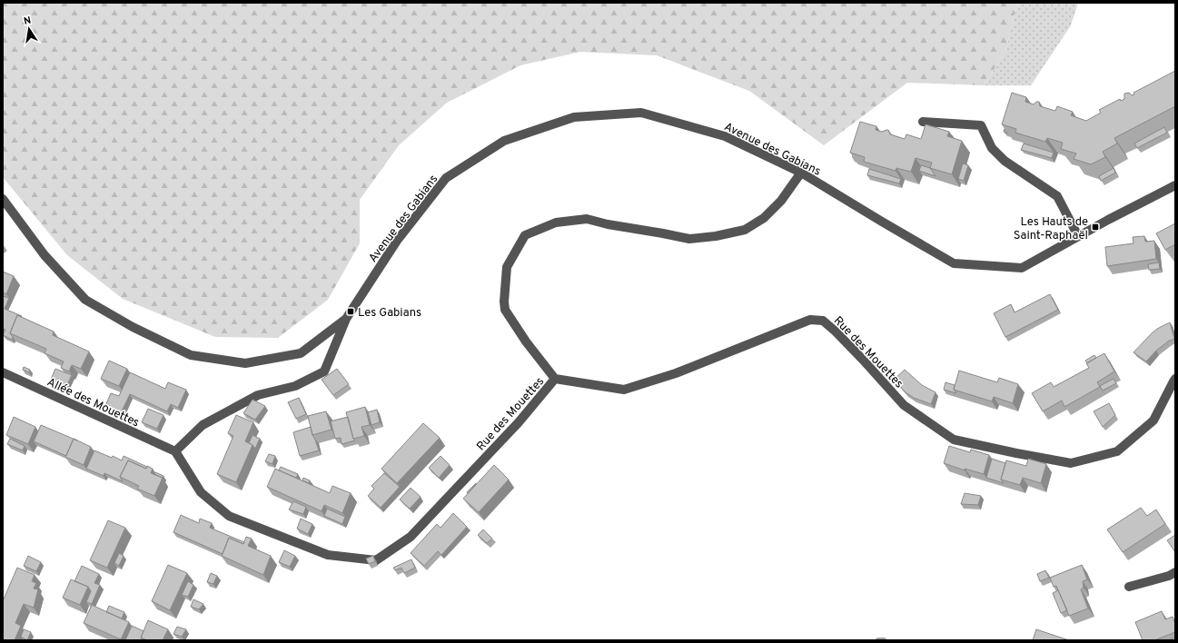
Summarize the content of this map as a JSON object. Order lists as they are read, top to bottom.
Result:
{
  "streets": {
    "street": ["Avenue des Gabians", "Rue des Mouettes", "Allée des Mouettes"]
  },
  "crossings": [
    ["Rue des Mouettes", "Allée des Mouettes"]
  ],
  "places": {
    "transit": ["Les Hauts de Saint-Raphaël", "Les Gabians"]
  },
  "north": "top"
}
